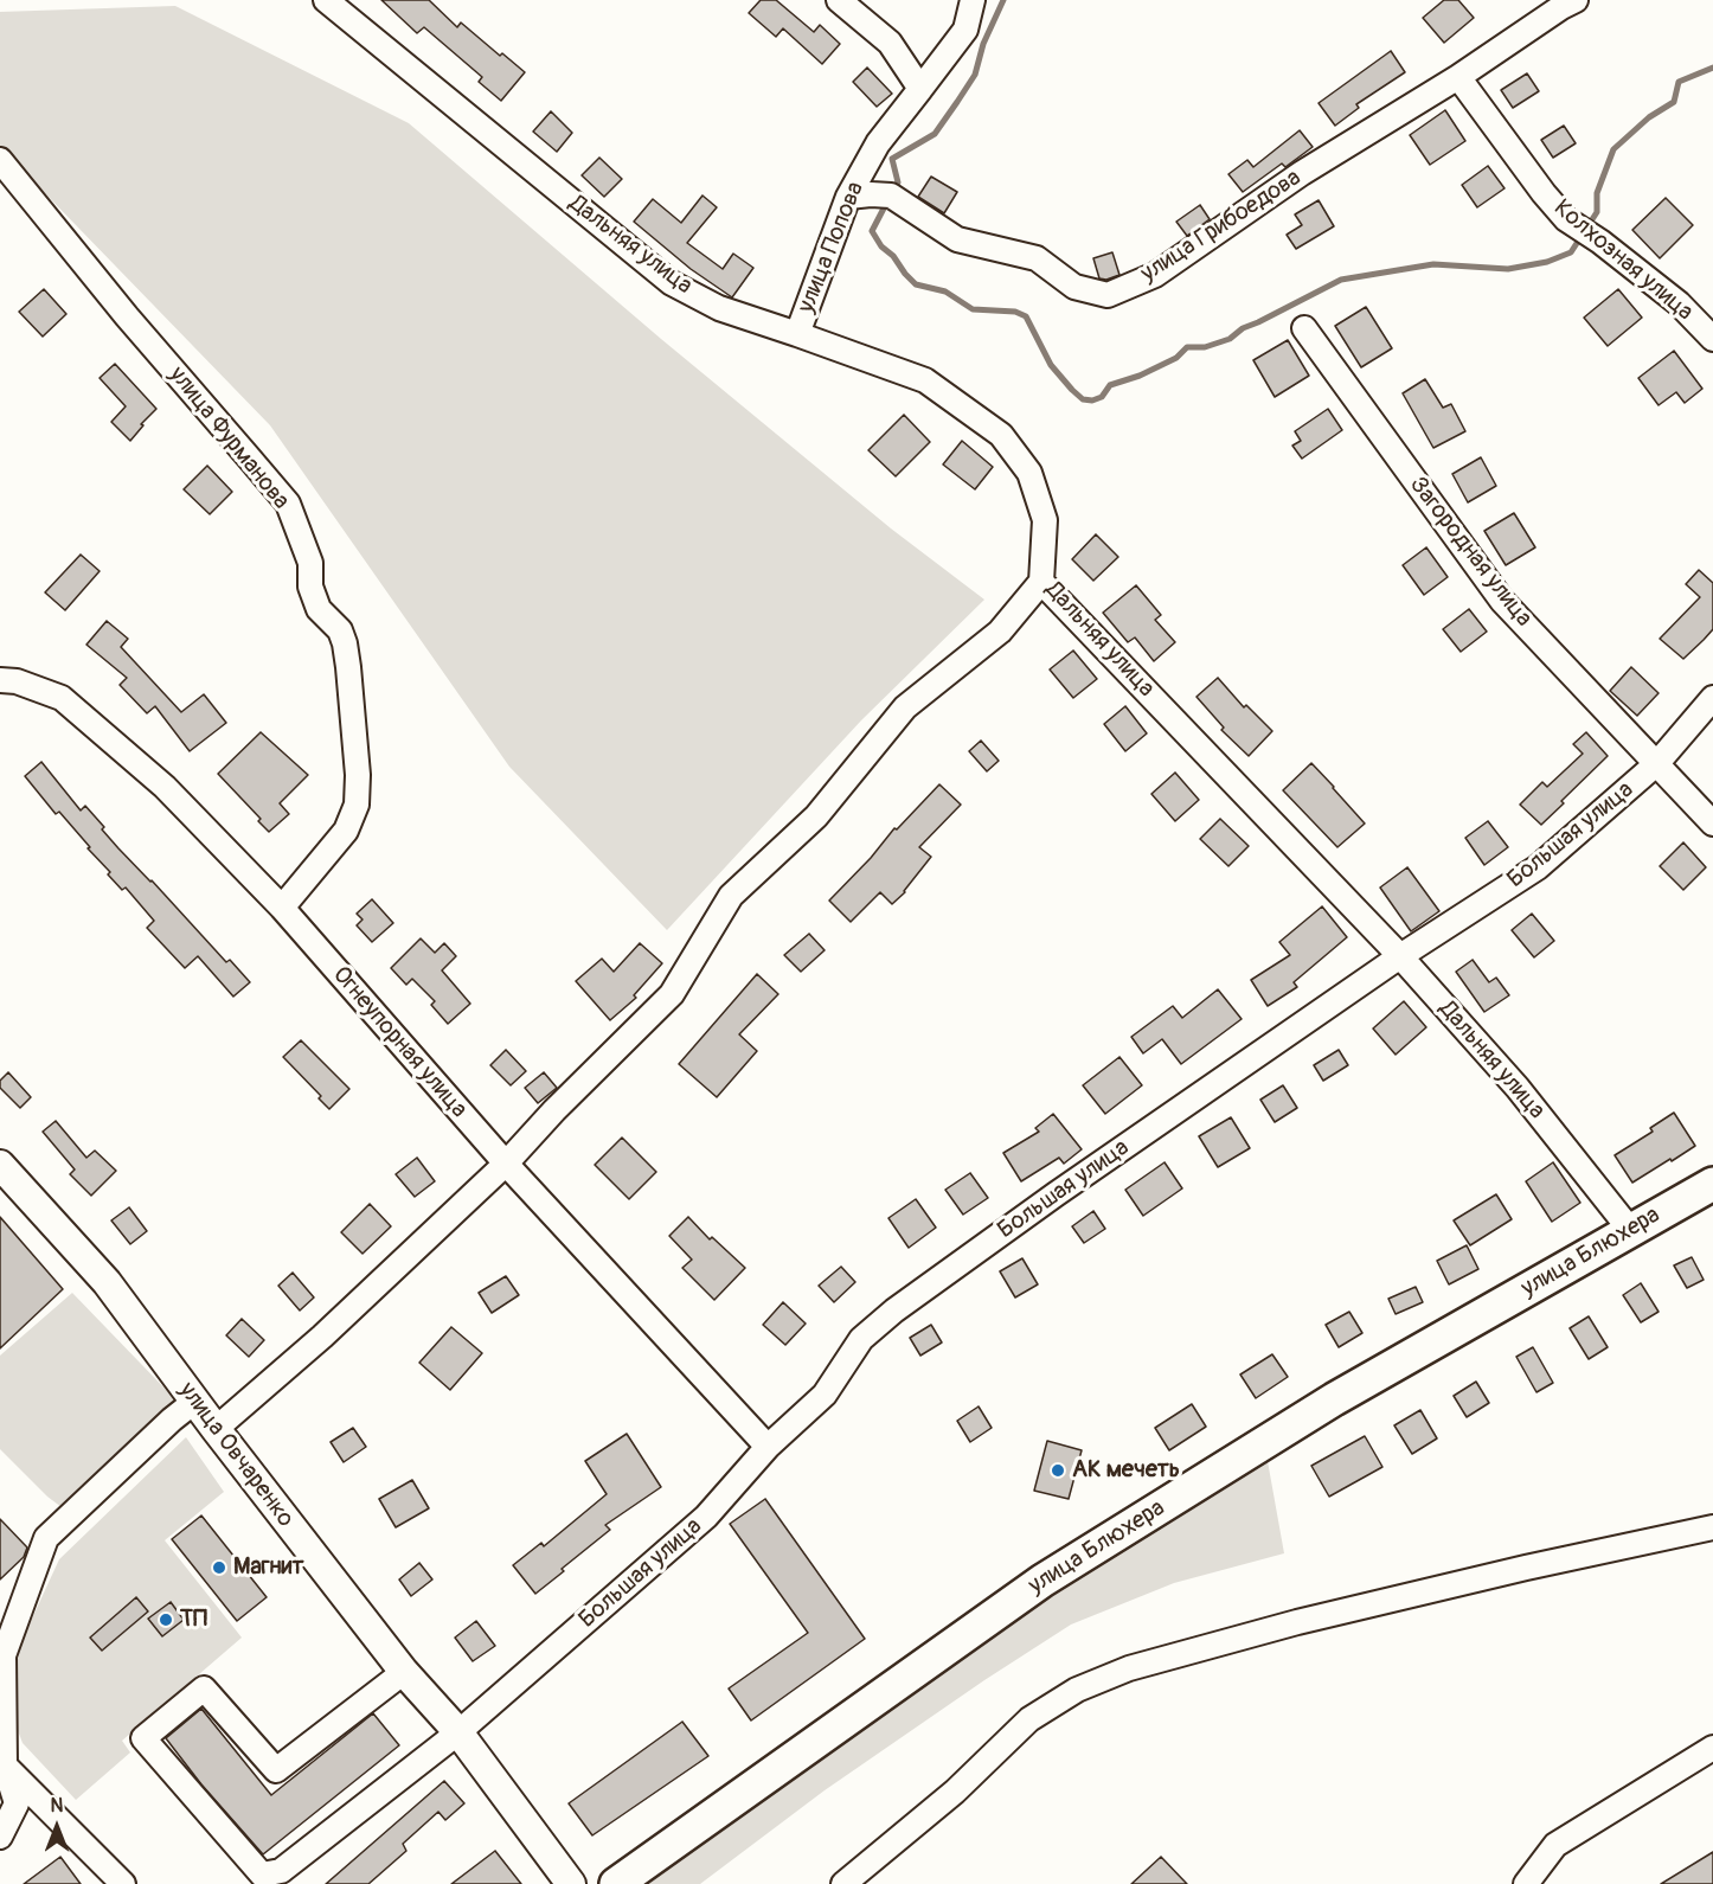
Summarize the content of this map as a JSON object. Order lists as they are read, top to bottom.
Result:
{
  "streets": {
    "main road": ["улица Блюхера"],
    "street": [
      "улица Грибоедова",
      "Дальняя улица",
      "улица Попова",
      "Колхозная улица",
      "улица Фурманова",
      "Загородная улица",
      "Большая улица",
      "Огнеупорная улица",
      "улица Овчаренко"
    ]
  },
  "crossings": [
    ["улица Грибоедова", "улица Попова"],
    ["улица Грибоедова", "Колхозная улица"],
    ["Дальняя улица", "улица Попова"],
    ["Дальняя улица", "Большая улица"],
    ["Дальняя улица", "улица Блюхера"],
    ["улица Фурманова", "Огнеупорная улица"],
    ["Загородная улица", "Большая улица"],
    ["Большая улица", "Огнеупорная улица"],
    ["Большая улица", "улица Овчаренко"]
  ],
  "places": ["АК мечеть", "Магнит", "ТП"],
  "north": "top"
}
